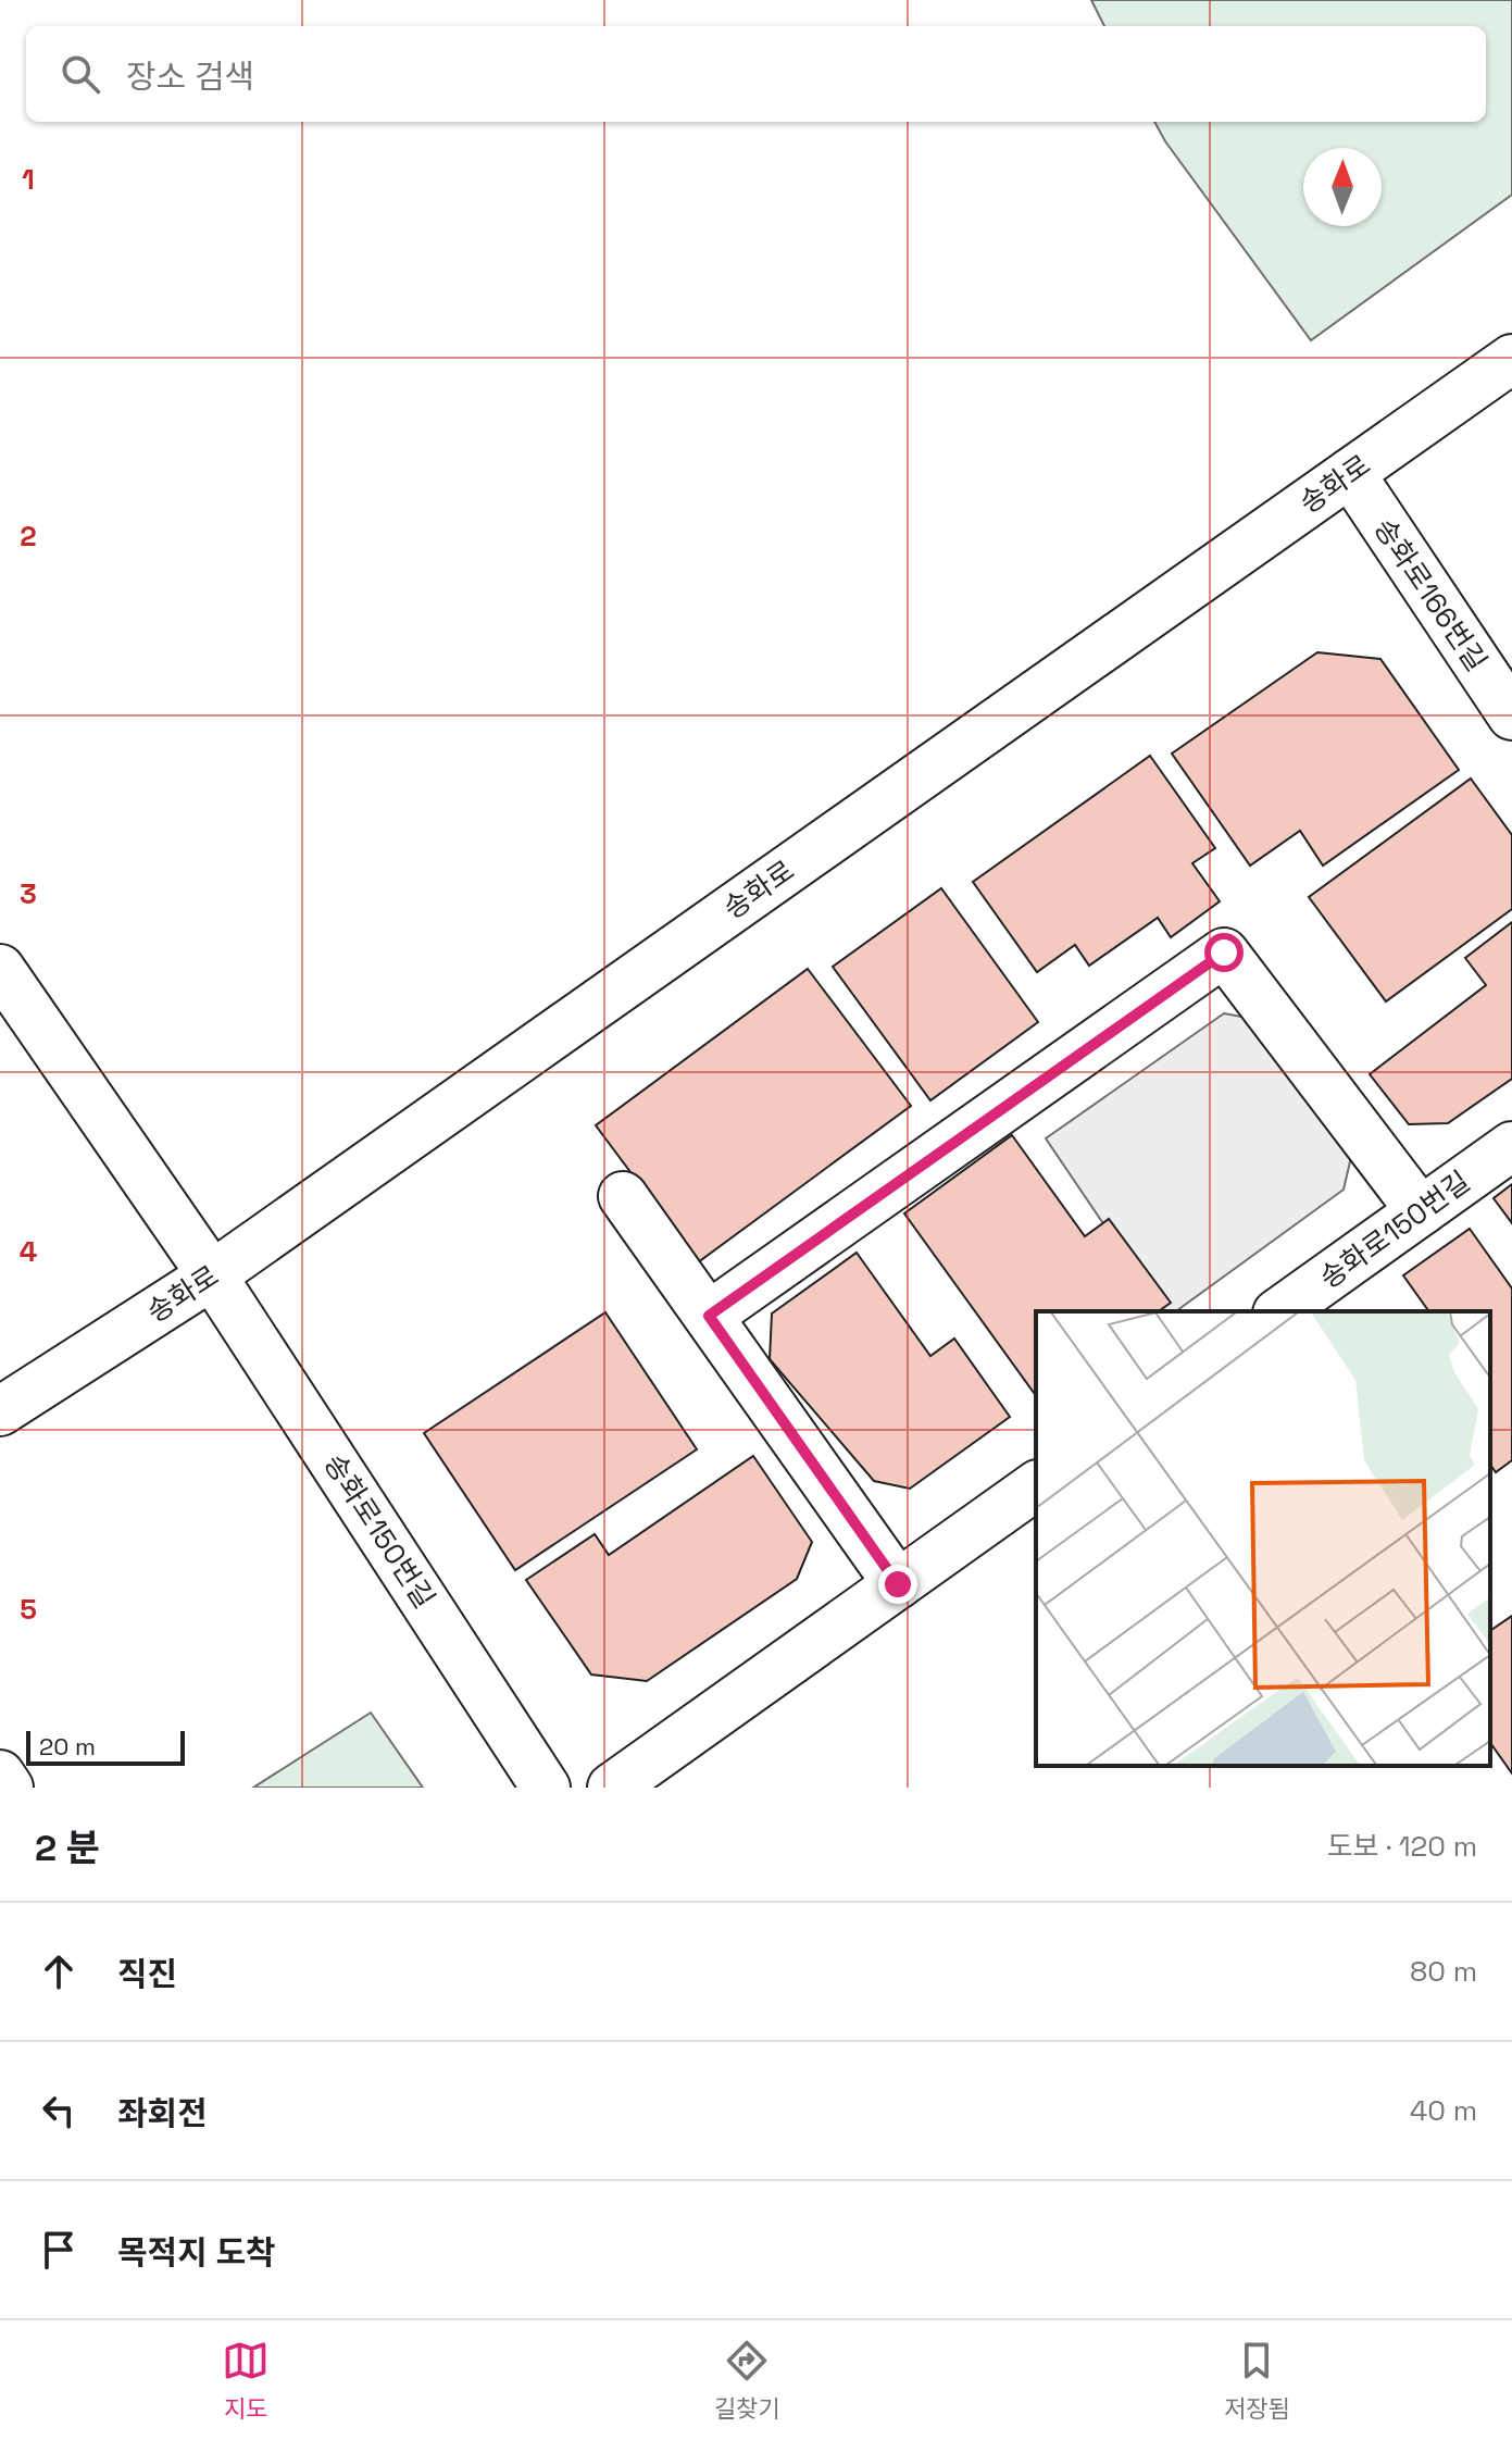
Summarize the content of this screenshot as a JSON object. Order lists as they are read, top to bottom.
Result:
{
  "streets": {
    "street": ["송화로", "송화로166번길", "송화로150번길"]
  },
  "crossings": [
    ["송화로", "송화로166번길"],
    ["송화로", "송화로150번길"]
  ],
  "scale_bar": "20 m",
  "north": "top",
  "page": {
    "search": "장소 검색",
    "scale": "20 m",
    "heading": ["2 분", "도보 · 120 m"],
    "list": [
      ["직진", "80 m"],
      ["좌회전", "40 m"],
      "목적지 도착"
    ],
    "nav": ["지도", "길찾기", "저장됨"]
  },
  "grid": {
    "rows": [
      "1",
      "2",
      "3",
      "4",
      "5"
    ]
  }
}
